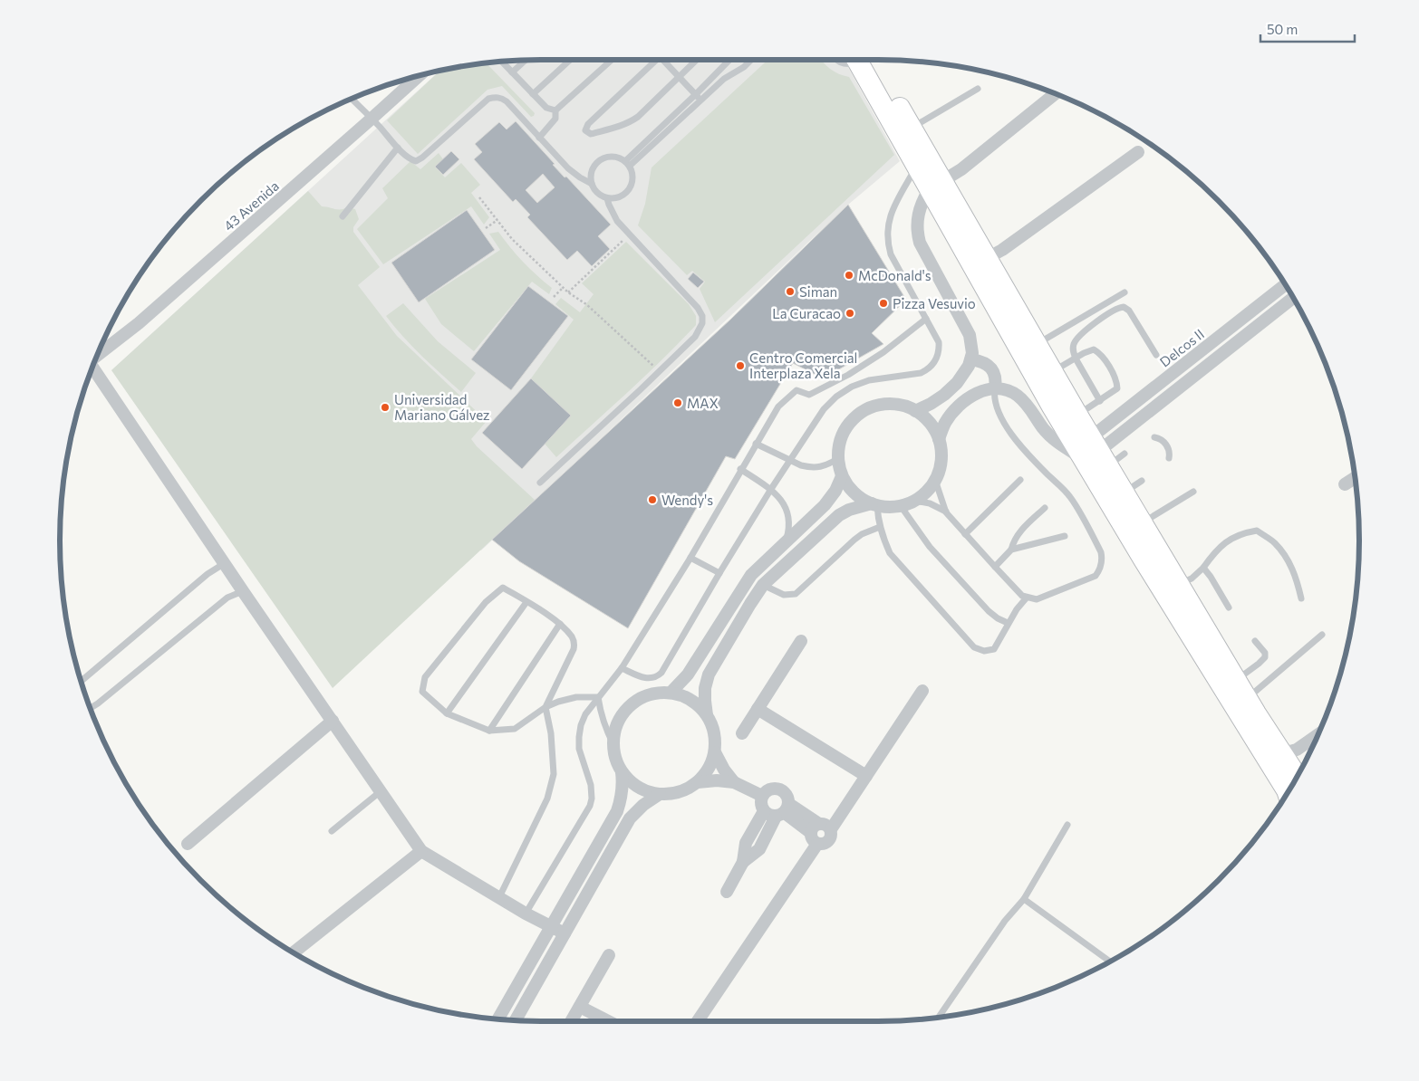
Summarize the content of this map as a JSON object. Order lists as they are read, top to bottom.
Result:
{
  "streets": {
    "street": ["43 Avenida", "Delcos II"]
  },
  "places": [
    "McDonald's",
    "Siman",
    "Pizza Vesuvio",
    "La Curacao",
    "Centro Comercial Interplaza Xela",
    "MAX",
    "Universidad Mariano Gálvez",
    "Wendy's"
  ],
  "scale_bar": "50 m"
}
